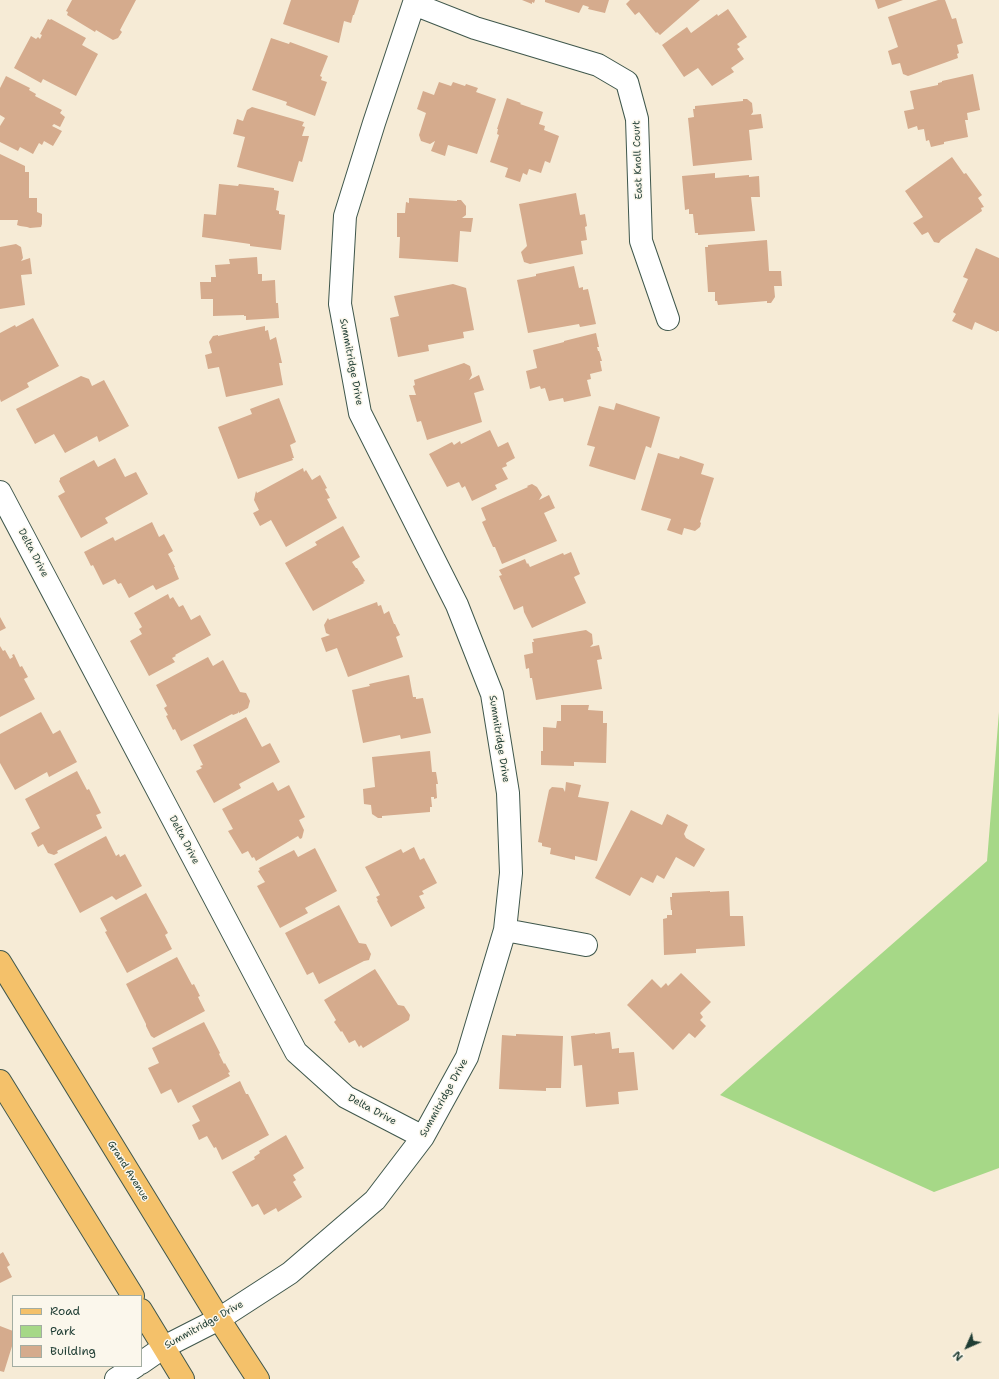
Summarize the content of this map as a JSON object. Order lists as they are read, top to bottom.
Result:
{
  "streets": {
    "main road": ["Grand Avenue"],
    "street": ["East Knoll Court", "Summitridge Drive", "Delta Drive"]
  },
  "crossings": [
    ["East Knoll Court", "Summitridge Drive"],
    ["Summitridge Drive", "Delta Drive"],
    ["Summitridge Drive", "Grand Avenue"]
  ],
  "legend": ["Road", "Park", "Building"],
  "north": "bottom left"
}
